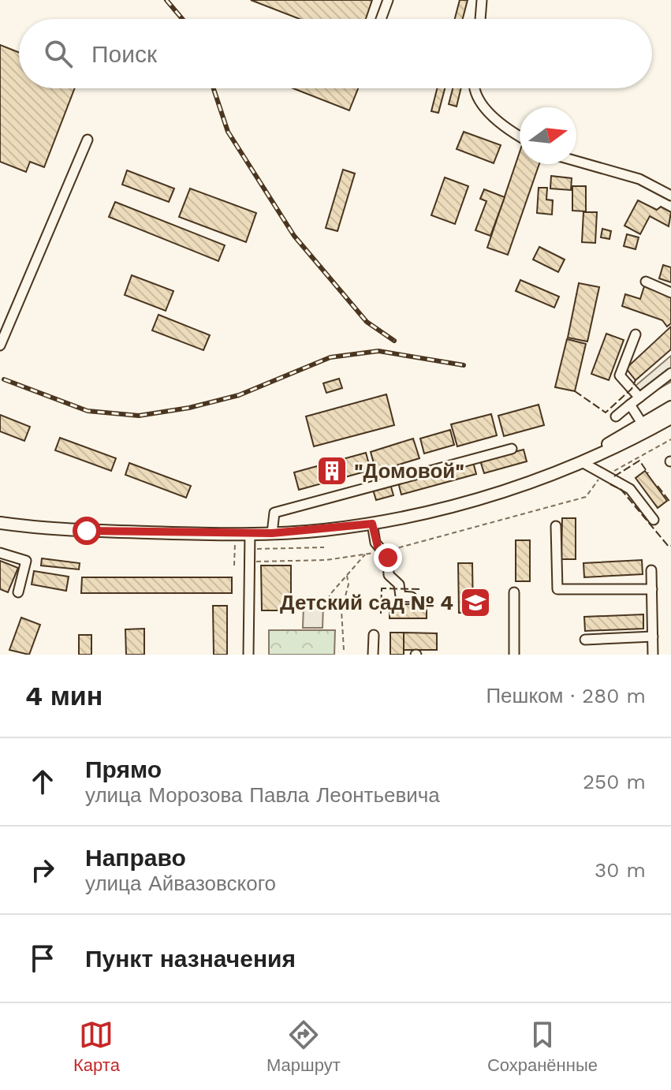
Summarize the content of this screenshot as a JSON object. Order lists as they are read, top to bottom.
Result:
{
  "places": {
    "building": ["\"Домовой\""],
    "school or university": ["Детский сад № 4"]
  },
  "north": "right",
  "page": {
    "search": "Поиск",
    "heading": ["4 мин", "Пешком · 280 m"],
    "list": [
      ["Прямо", "улица Морозова Павла Леонтьевича", "250 m"],
      ["Направо", "улица Айвазовского", "30 m"],
      "Пункт назначения"
    ],
    "nav": ["Карта", "Маршрут", "Сохранённые"]
  }
}
